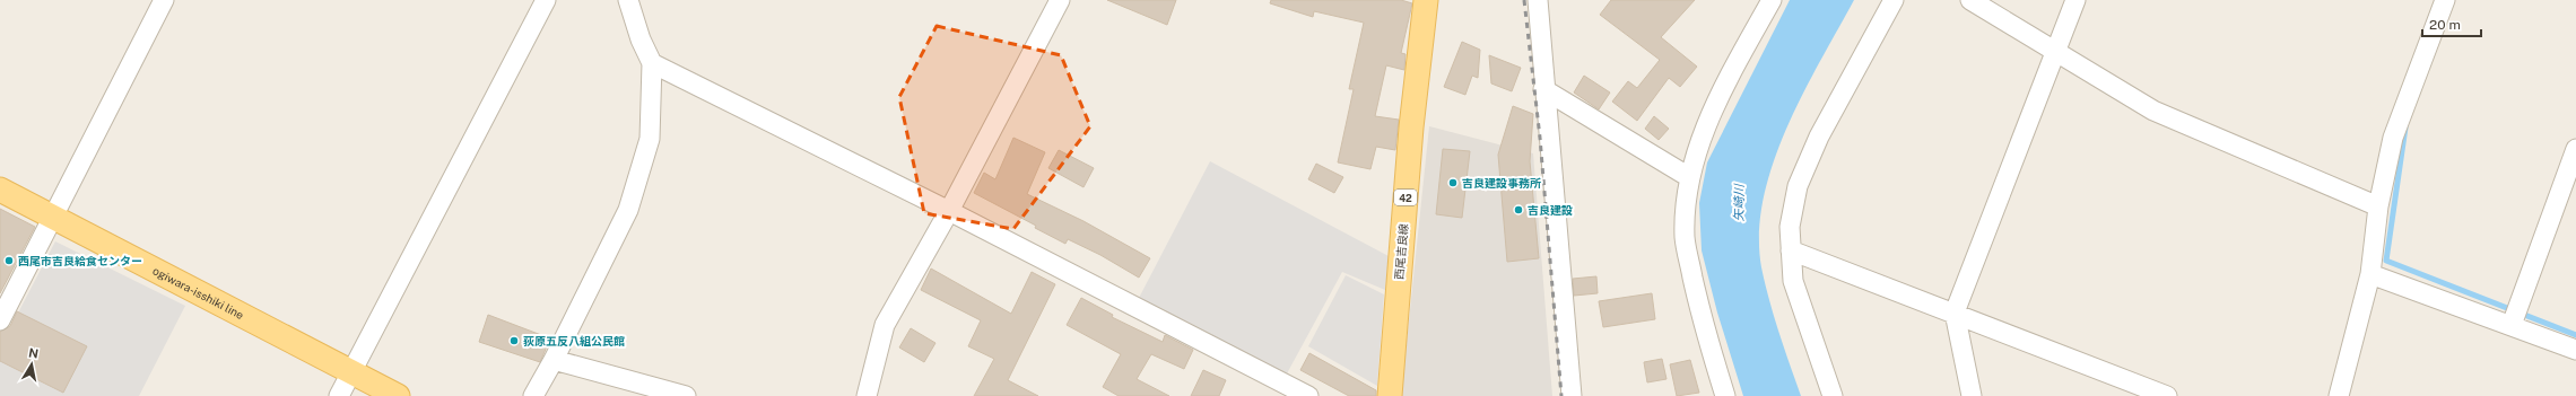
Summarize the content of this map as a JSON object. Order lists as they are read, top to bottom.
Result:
{
  "streets": {
    "main road": ["42", "西尾吉良線", "ogiwara-isshiki line"]
  },
  "water": ["矢崎川"],
  "places": [
    "吉良建設事務所",
    "吉良建設",
    "西尾市吉良給食センター",
    "荻原五反八組公民館"
  ],
  "scale_bar": "20 m",
  "north": "top"
}
